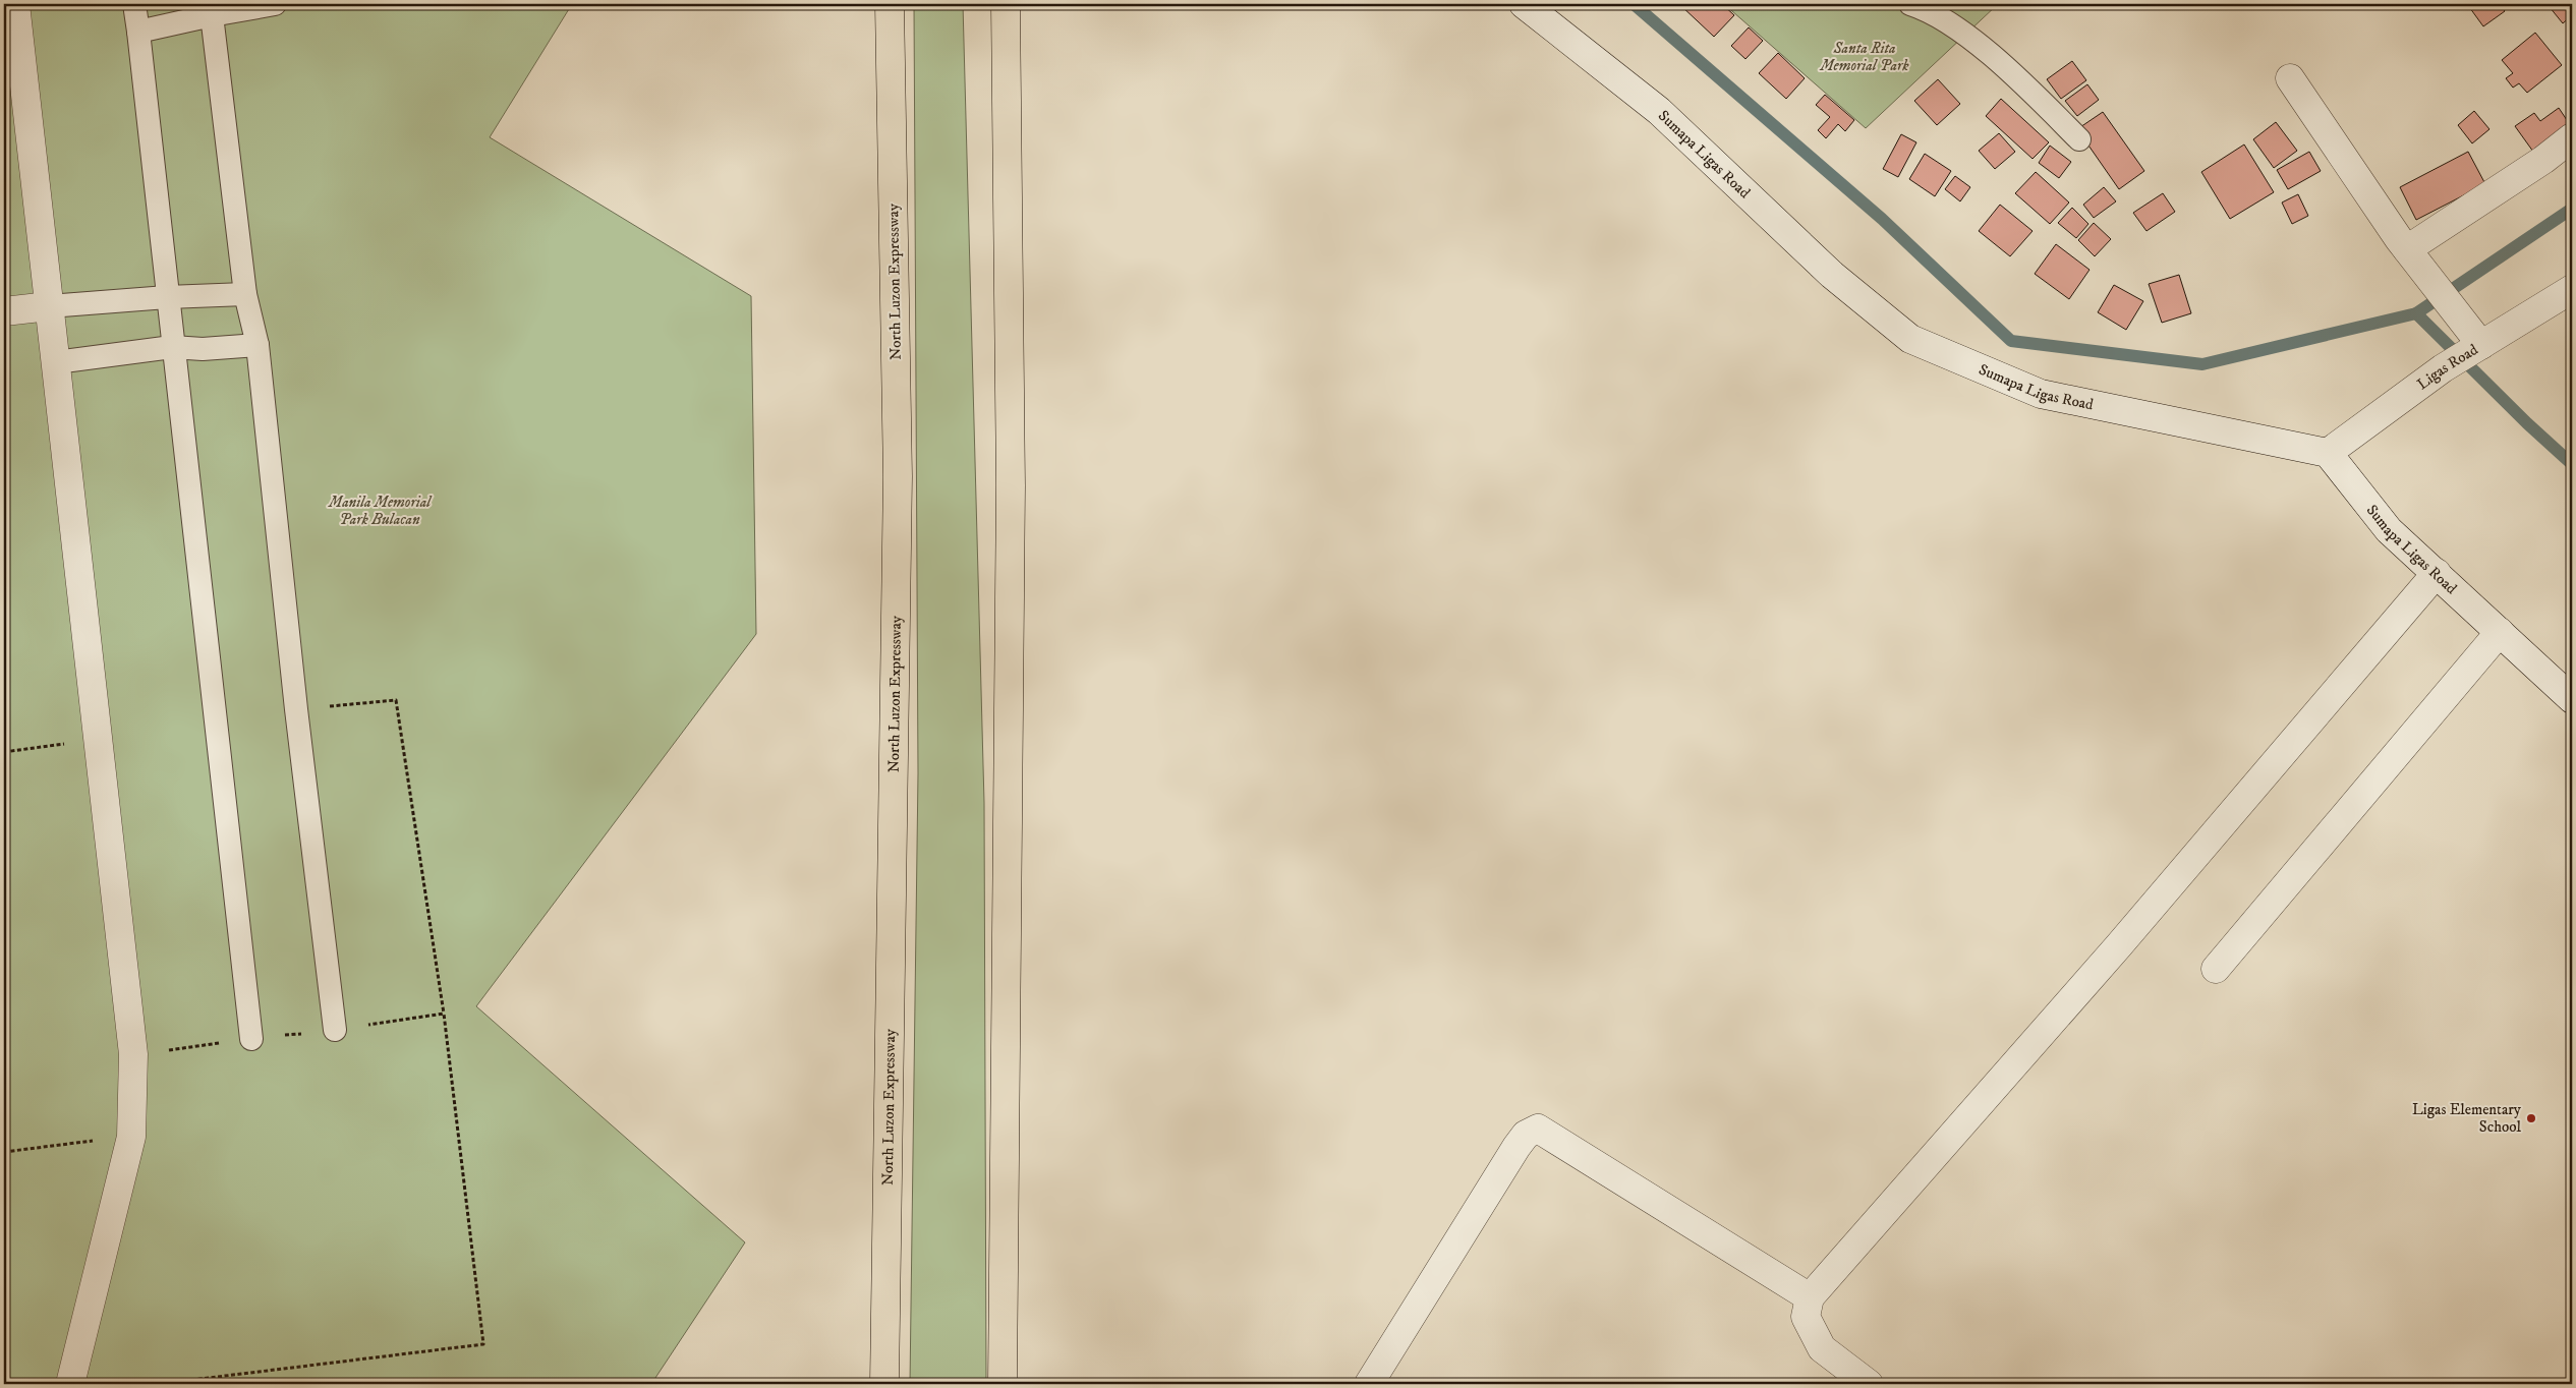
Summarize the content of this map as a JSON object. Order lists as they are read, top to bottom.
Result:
{
  "streets": {
    "highway": ["North Luzon Expressway"],
    "street": ["Sumapa Ligas Road", "Ligas Road"]
  },
  "crossings": [
    ["Sumapa Ligas Road", "Ligas Road"]
  ],
  "parks": ["Santa Rita Memorial Park", "Manila Memorial Park Bulacan"],
  "places": ["Ligas Elementary School"]
}
